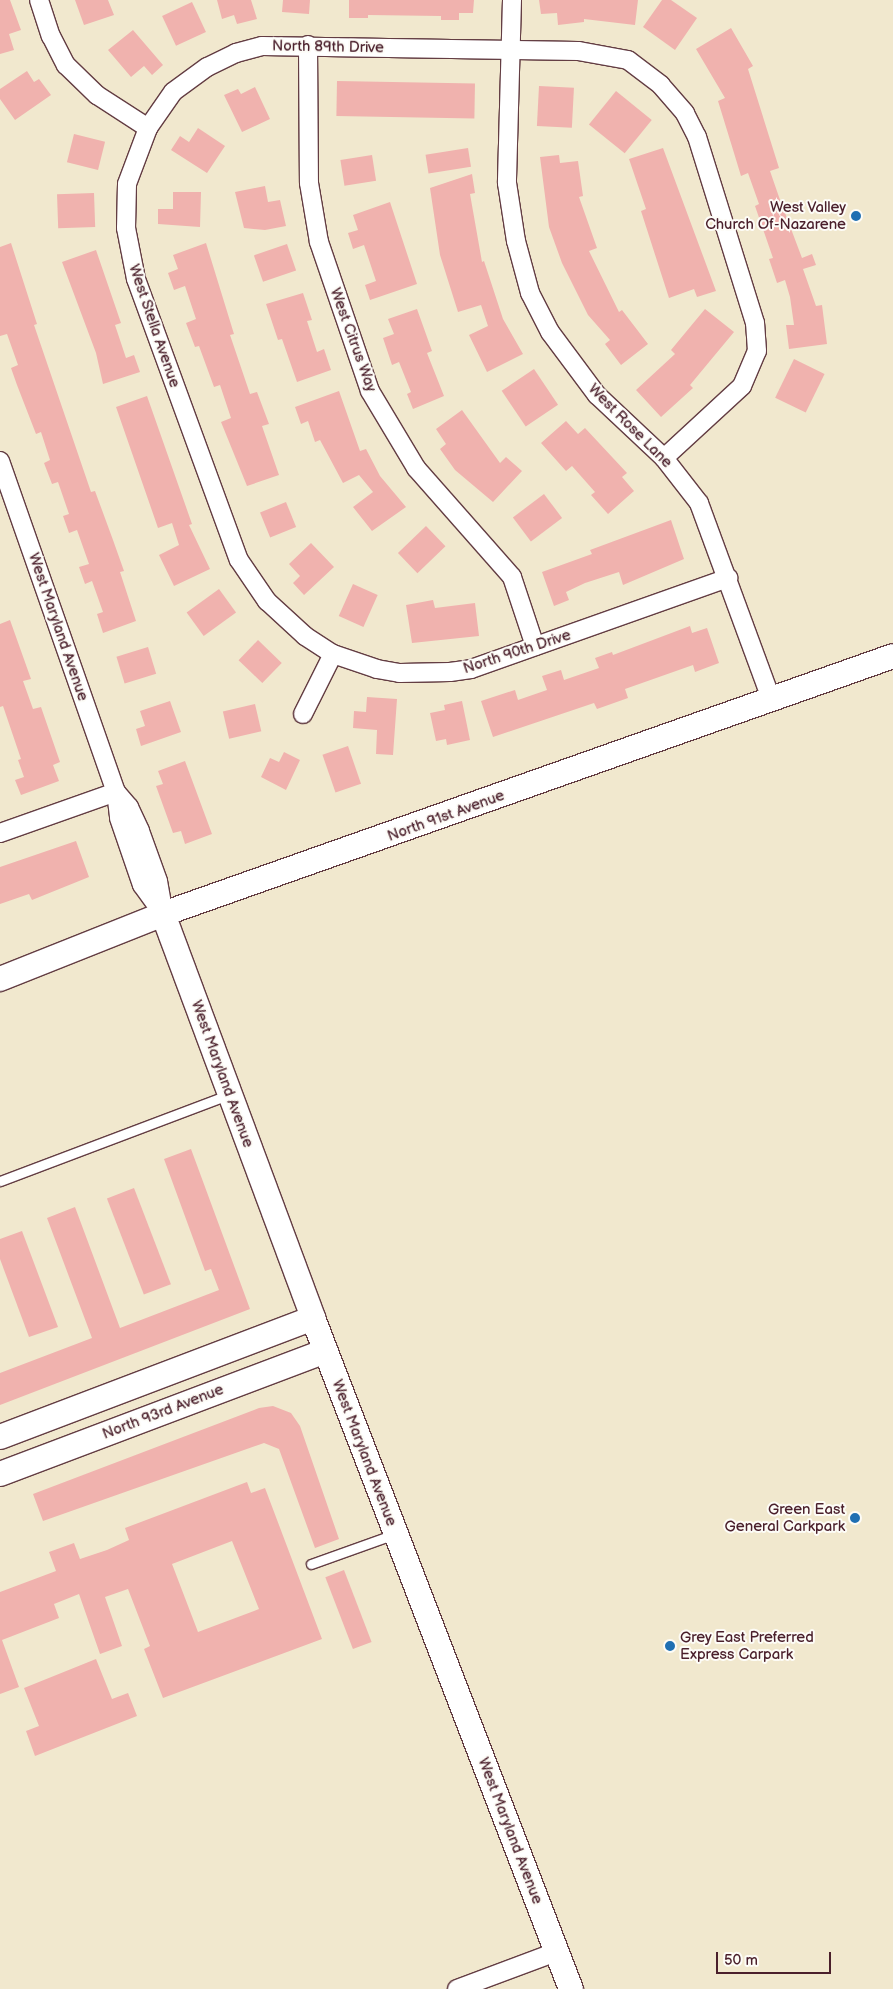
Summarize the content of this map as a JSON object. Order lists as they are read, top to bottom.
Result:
{
  "streets": {
    "main road": ["West Maryland Avenue", "North 91st Avenue", "North 93rd Avenue"],
    "street": [
      "North 89th Drive",
      "West Stella Avenue",
      "West Citrus Way",
      "West Rose Lane",
      "North 90th Drive"
    ]
  },
  "crossings": [
    ["North 89th Drive", "West Stella Avenue"],
    ["North 89th Drive", "West Citrus Way"],
    ["North 89th Drive", "West Rose Lane"],
    ["West Stella Avenue", "North 90th Drive"],
    ["West Citrus Way", "North 90th Drive"],
    ["West Rose Lane", "North 90th Drive"],
    ["West Rose Lane", "North 91st Avenue"],
    ["West Maryland Avenue", "North 91st Avenue"],
    ["West Maryland Avenue", "North 93rd Avenue"]
  ],
  "places": ["West Valley Church Of-Nazarene", "Green East General Carkpark", "Grey East Preferred Express Carpark"],
  "scale_bar": "50 m"
}
